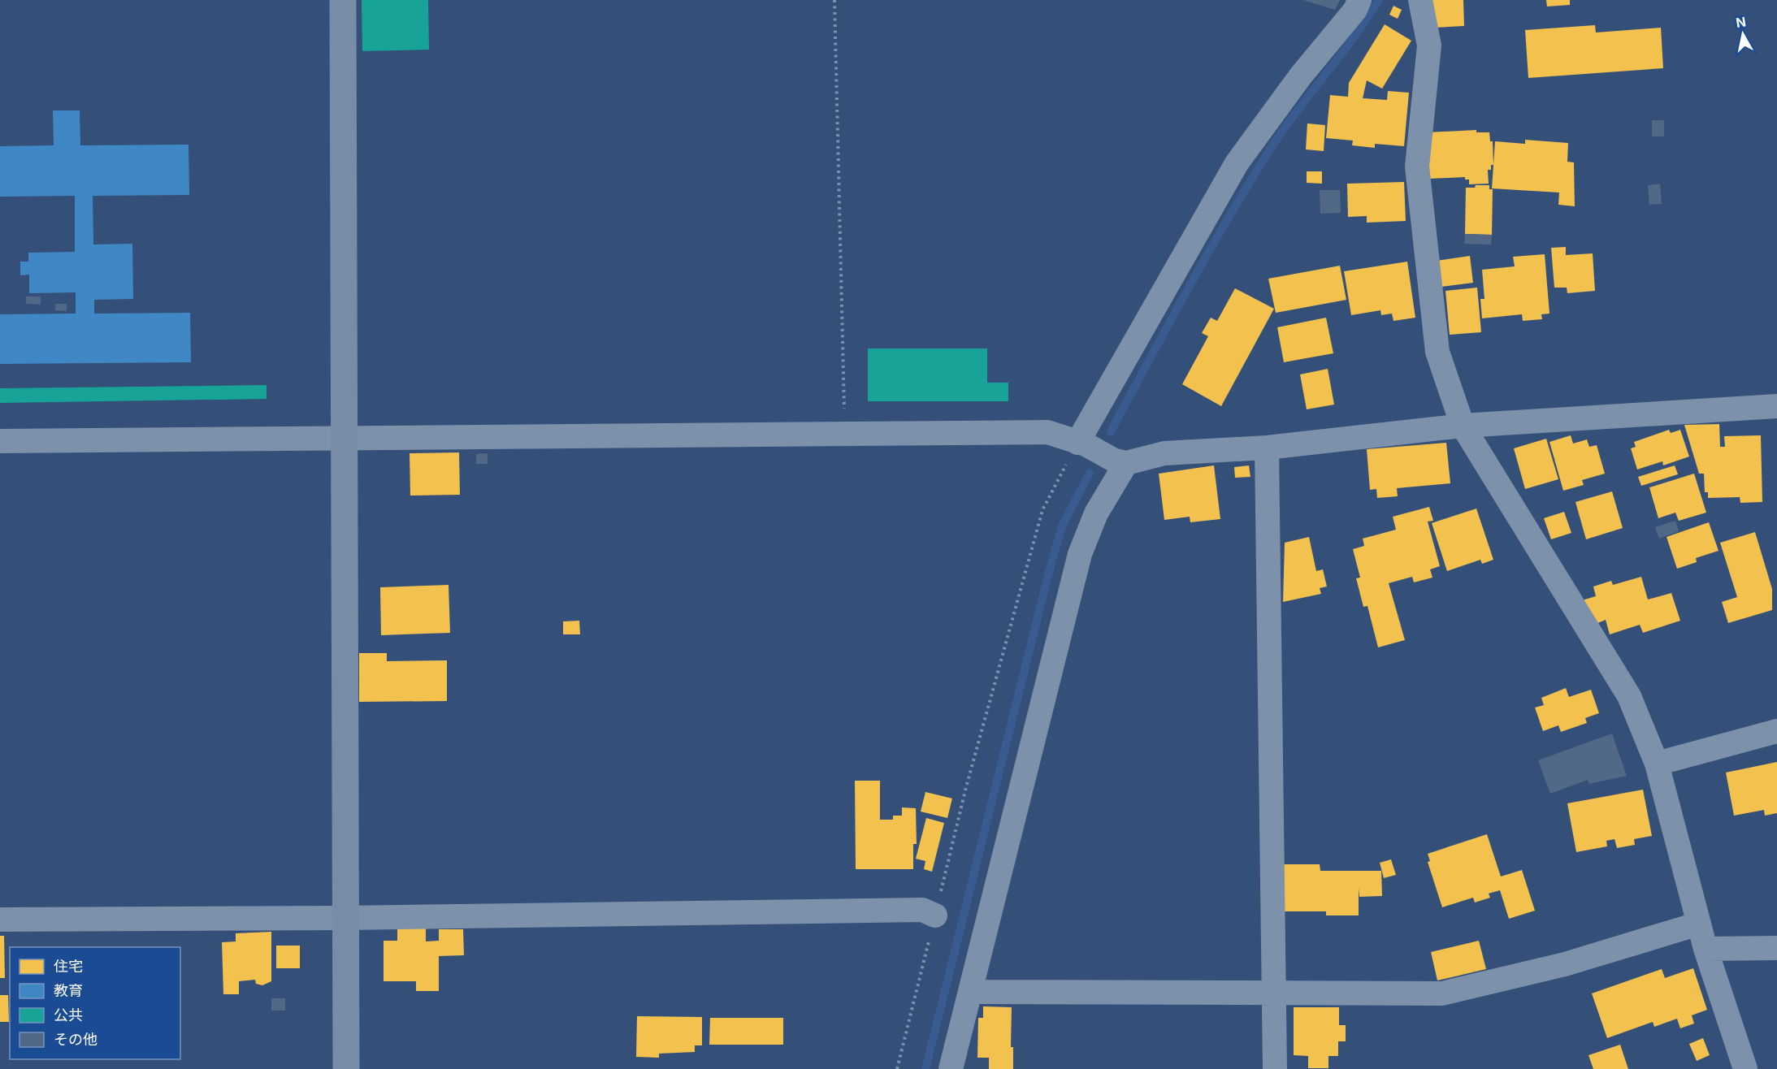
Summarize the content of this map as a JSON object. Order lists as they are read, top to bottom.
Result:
{
  "legend": [
    "住宅",
    "教育",
    "公共",
    "その他"
  ],
  "north": "top"
}
